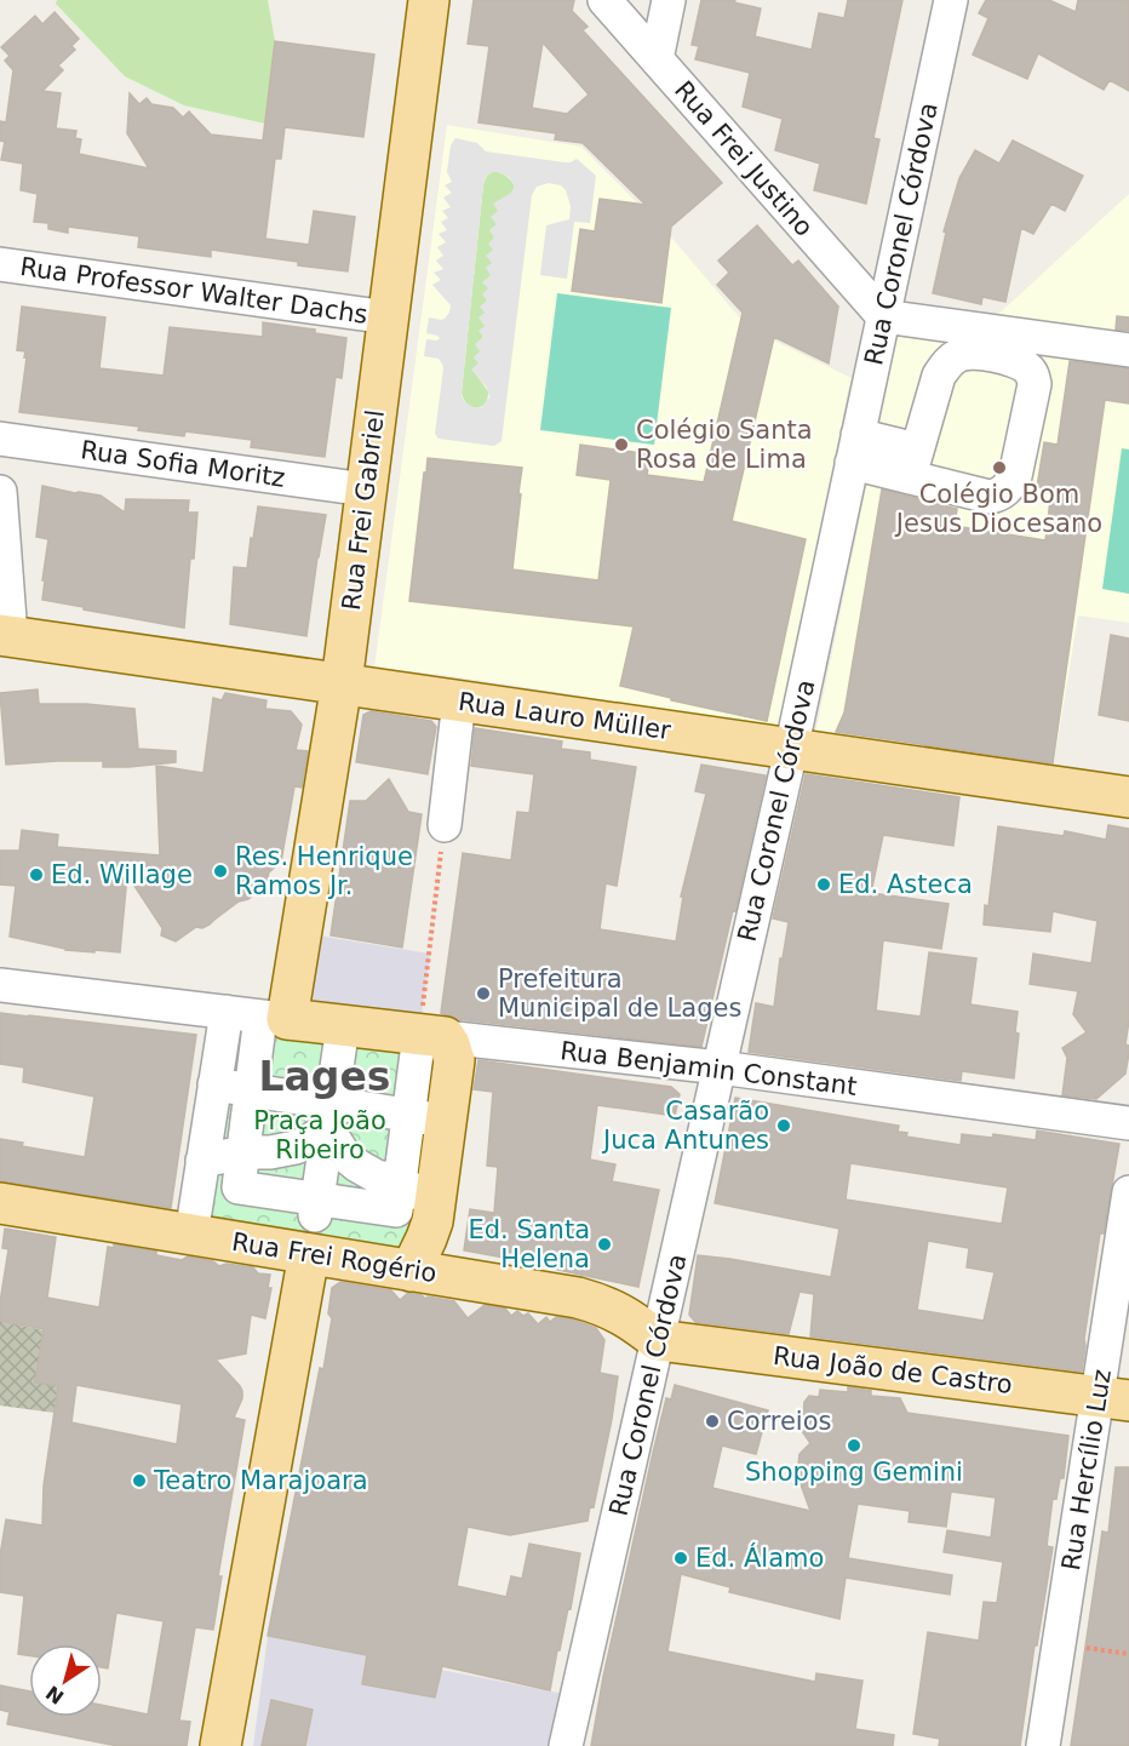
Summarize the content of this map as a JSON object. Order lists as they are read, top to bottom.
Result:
{
  "streets": {
    "main road": [
      "Rua Frei Gabriel",
      "Rua Lauro Müller",
      "Rua Benjamin Constant",
      "Rua Frei Rogério",
      "Rua João de Castro"
    ],
    "street": [
      "Rua Frei Justino",
      "Rua Coronel Córdova",
      "Rua Professor Walter Dachs",
      "Rua Sofia Moritz",
      "Rua Hercílio Luz"
    ]
  },
  "crossings": [
    ["Rua Frei Justino", "Rua Coronel Córdova"],
    ["Rua Coronel Córdova", "Rua Lauro Müller"],
    ["Rua Coronel Córdova", "Rua Benjamin Constant"],
    ["Rua Coronel Córdova", "Rua Frei Rogério"],
    ["Rua Coronel Córdova", "Rua João de Castro"],
    ["Rua Professor Walter Dachs", "Rua Frei Gabriel"],
    ["Rua Sofia Moritz", "Rua Frei Gabriel"],
    ["Rua Frei Gabriel", "Rua Lauro Müller"],
    ["Rua Frei Gabriel", "Rua Benjamin Constant"],
    ["Rua Frei Rogério", "Rua João de Castro"],
    ["Rua João de Castro", "Rua Hercílio Luz"]
  ],
  "districts": ["Lages"],
  "parks": ["Praça João Ribeiro"],
  "places": [
    "Colégio Santa Rosa de Lima",
    "Colégio Bom Jesus Diocesano",
    "Res. Henrique Ramos Jr.",
    "Ed. Willage",
    "Ed. Asteca",
    "Prefeitura Municipal de Lages",
    "Casarão Juca Antunes",
    "Ed. Santa Helena",
    "Correios",
    "Shopping Gemini",
    "Teatro Marajoara",
    "Ed. Álamo"
  ],
  "north": "bottom left"
}
